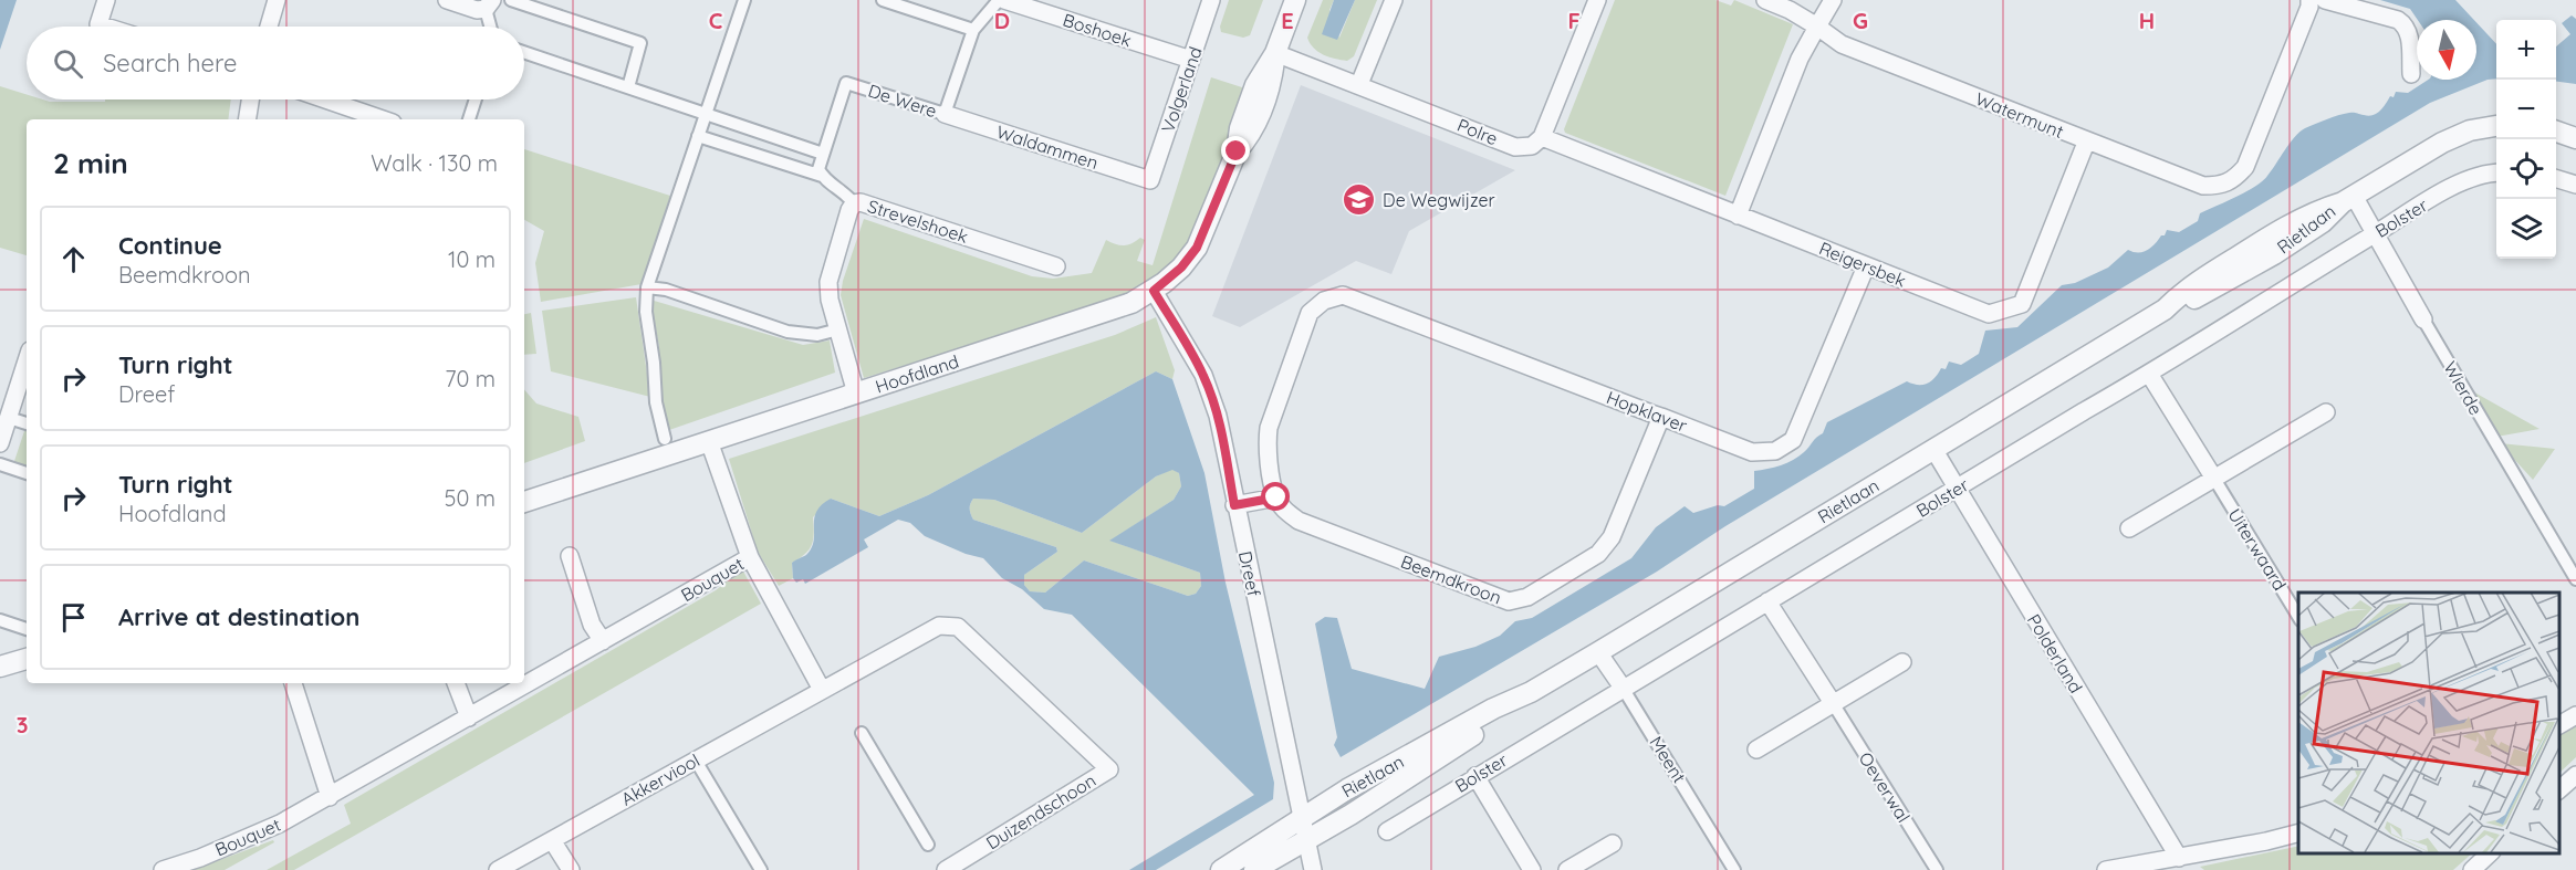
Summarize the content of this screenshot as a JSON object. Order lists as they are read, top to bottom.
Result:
{
  "streets": {
    "street": [
      "Boshoek",
      "Volgerland",
      "De Were",
      "Watermunt",
      "Polre",
      "Waldammen",
      "Bolster",
      "Strevelshoek",
      "Rietlaan",
      "Reigersbek",
      "Hoofdland",
      "Wierde",
      "Hopklaver",
      "Uiterwaard",
      "Dreef",
      "Bouquet",
      "Beemdkroon",
      "Polderland",
      "Meent",
      "Akkerviool",
      "Oeverwal",
      "Duizendschoon"
    ]
  },
  "crossings": [
    ["Boshoek", "Volgerland"],
    ["Boshoek", "De Were"],
    ["Volgerland", "Waldammen"],
    ["De Were", "Waldammen"],
    ["Watermunt", "Reigersbek"],
    ["Polre", "Reigersbek"],
    ["Polre", "Hoofdland"],
    ["Bolster", "Wierde"],
    ["Bolster", "Uiterwaard"],
    ["Bolster", "Polderland"],
    ["Bolster", "Meent"],
    ["Bolster", "Oeverwal"],
    ["Strevelshoek", "Hoofdland"],
    ["Rietlaan", "Wierde"],
    ["Rietlaan", "Dreef"],
    ["Rietlaan", "Polderland"],
    ["Rietlaan", "Meent"],
    ["Reigersbek", "Hopklaver"],
    ["Hoofdland", "Dreef"],
    ["Hoofdland", "Bouquet"],
    ["Hopklaver", "Beemdkroon"],
    ["Akkerviool", "Duizendschoon"]
  ],
  "places": {
    "school or university": ["De Wegwijzer"]
  },
  "north": "bottom",
  "page": {
    "map_buttons": ["+", "−"],
    "search": "Search here",
    "heading": ["2 min", "Walk · 130 m"],
    "list": [
      ["Continue", "Beemdkroon", "10 m"],
      ["Turn right", "Dreef", "70 m"],
      ["Turn right", "Hoofdland", "50 m"],
      "Arrive at destination"
    ]
  },
  "grid": {
    "columns": [
      "C",
      "D",
      "E",
      "F",
      "G",
      "H"
    ],
    "rows": ["3"]
  }
}
